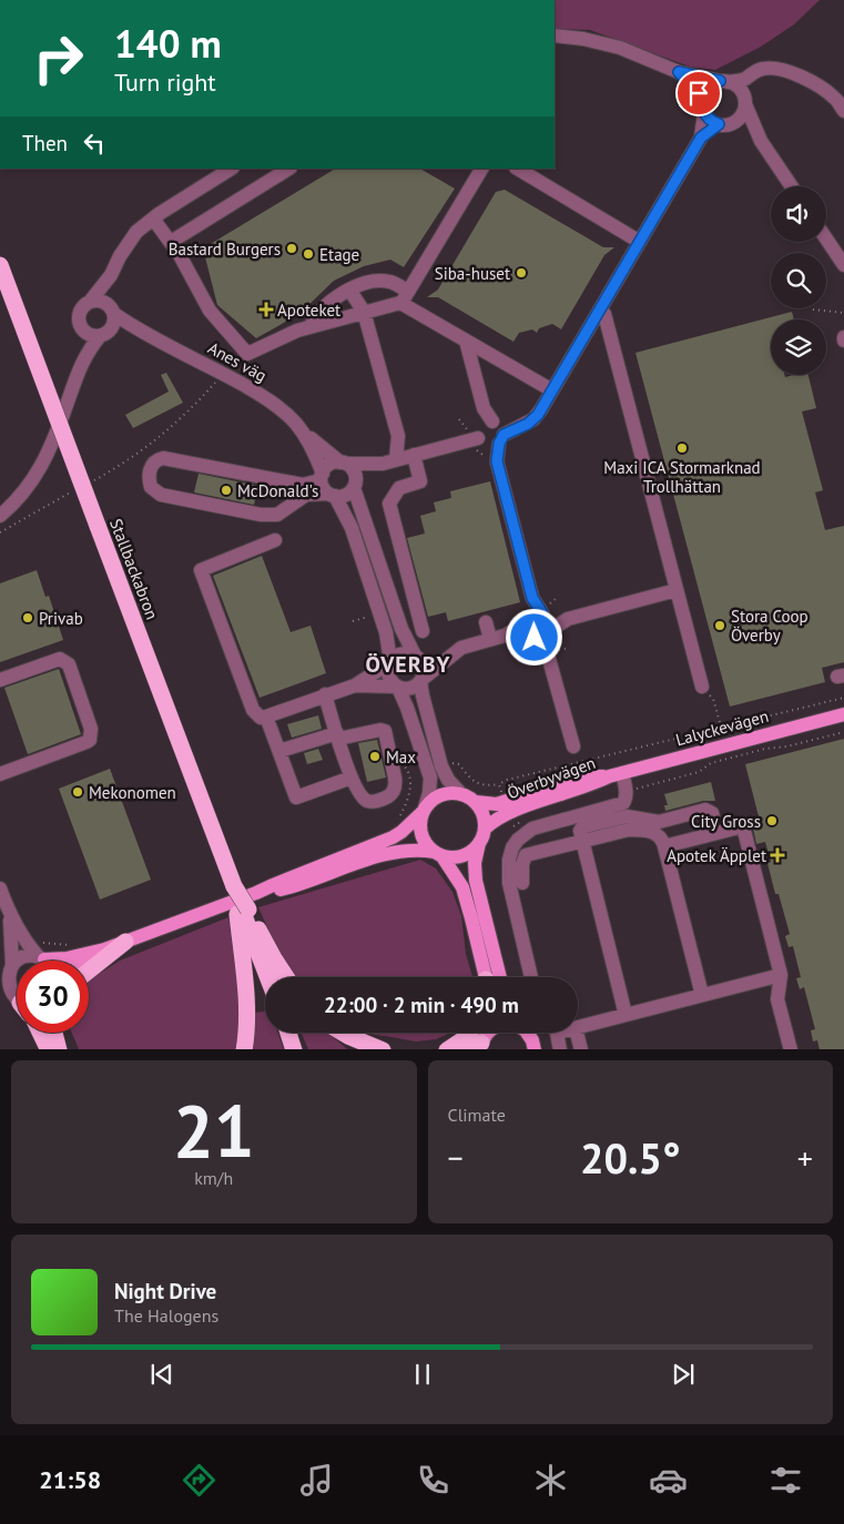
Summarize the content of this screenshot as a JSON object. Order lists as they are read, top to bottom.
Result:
{
  "streets": {
    "highway": ["Stallbackabron"],
    "main road": ["Lalyckevägen", "Överbyvägen"],
    "street": ["Anes väg"]
  },
  "crossings": [
    ["Lalyckevägen", "Överbyvägen"]
  ],
  "districts": ["ÖVERBY"],
  "places": {
    "other": [
      "Bastard Burgers",
      "Etage",
      "Siba-huset",
      "Maxi ICA Stormarknad Trollhättan",
      "McDonald's",
      "Privab",
      "Stora Coop Överby",
      "Max",
      "Mekonomen",
      "City Gross"
    ],
    "health": ["Apoteket", "Apotek Äpplet"]
  },
  "page": {
    "turn": ["140 m", "Turn right"],
    "then": "Then",
    "limit": "30",
    "trip": "22:00 · 2 min · 490 m",
    "tile": [
      ["21", "km/h"],
      "Climate"
    ],
    "heat": ["−", "20.5°", "+"],
    "song": ["Night Drive", "The Halogens"],
    "tabs": "21:58"
  }
}
